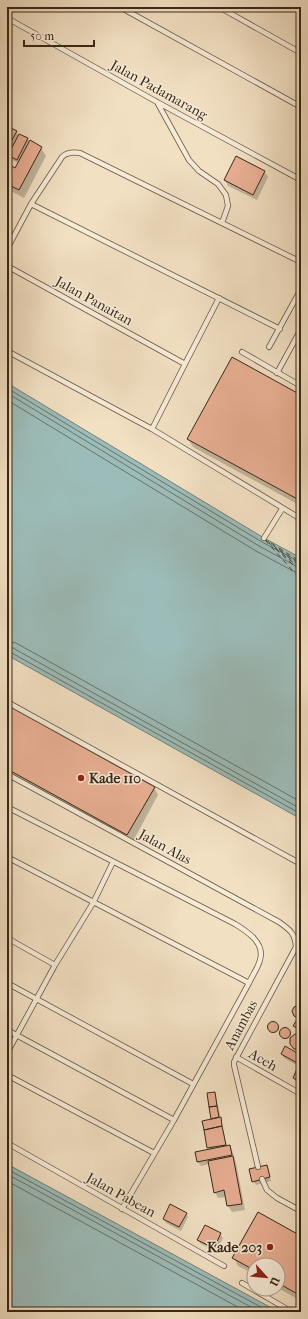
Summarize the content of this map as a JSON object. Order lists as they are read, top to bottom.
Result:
{
  "streets": {
    "lane": [
      "Jalan Padamarang",
      "Jalan Panaitan",
      "Jalan Alas",
      "Anambas",
      "Aceh",
      "Jalan Pabean"
    ]
  },
  "crossings": [
    ["Jalan Alas", "Anambas"],
    ["Anambas", "Aceh"]
  ],
  "places": ["Kade 110", "Kade 203"],
  "scale_bar": "50 m",
  "north": "bottom right"
}
